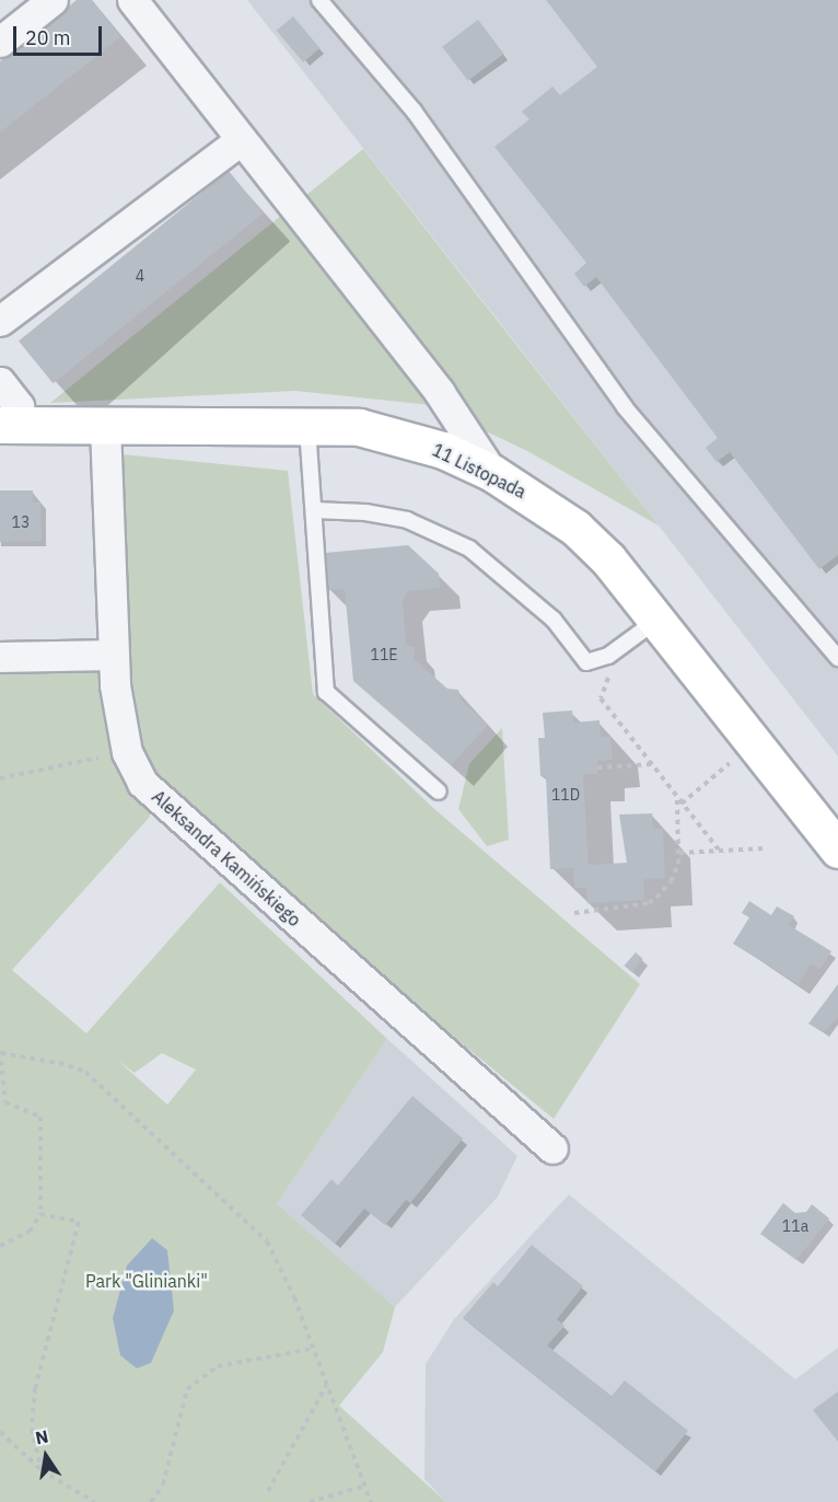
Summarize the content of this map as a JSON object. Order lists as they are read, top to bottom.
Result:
{
  "streets": {
    "street": ["11 Listopada", "Aleksandra Kamińskiego"]
  },
  "crossings": [
    ["11 Listopada", "Aleksandra Kamińskiego"]
  ],
  "parks": ["Park \"Glinianki\""],
  "house_numbers": [
    "4",
    "13",
    "11E",
    "11D",
    "11a"
  ],
  "scale_bar": "20 m",
  "north": "top"
}
